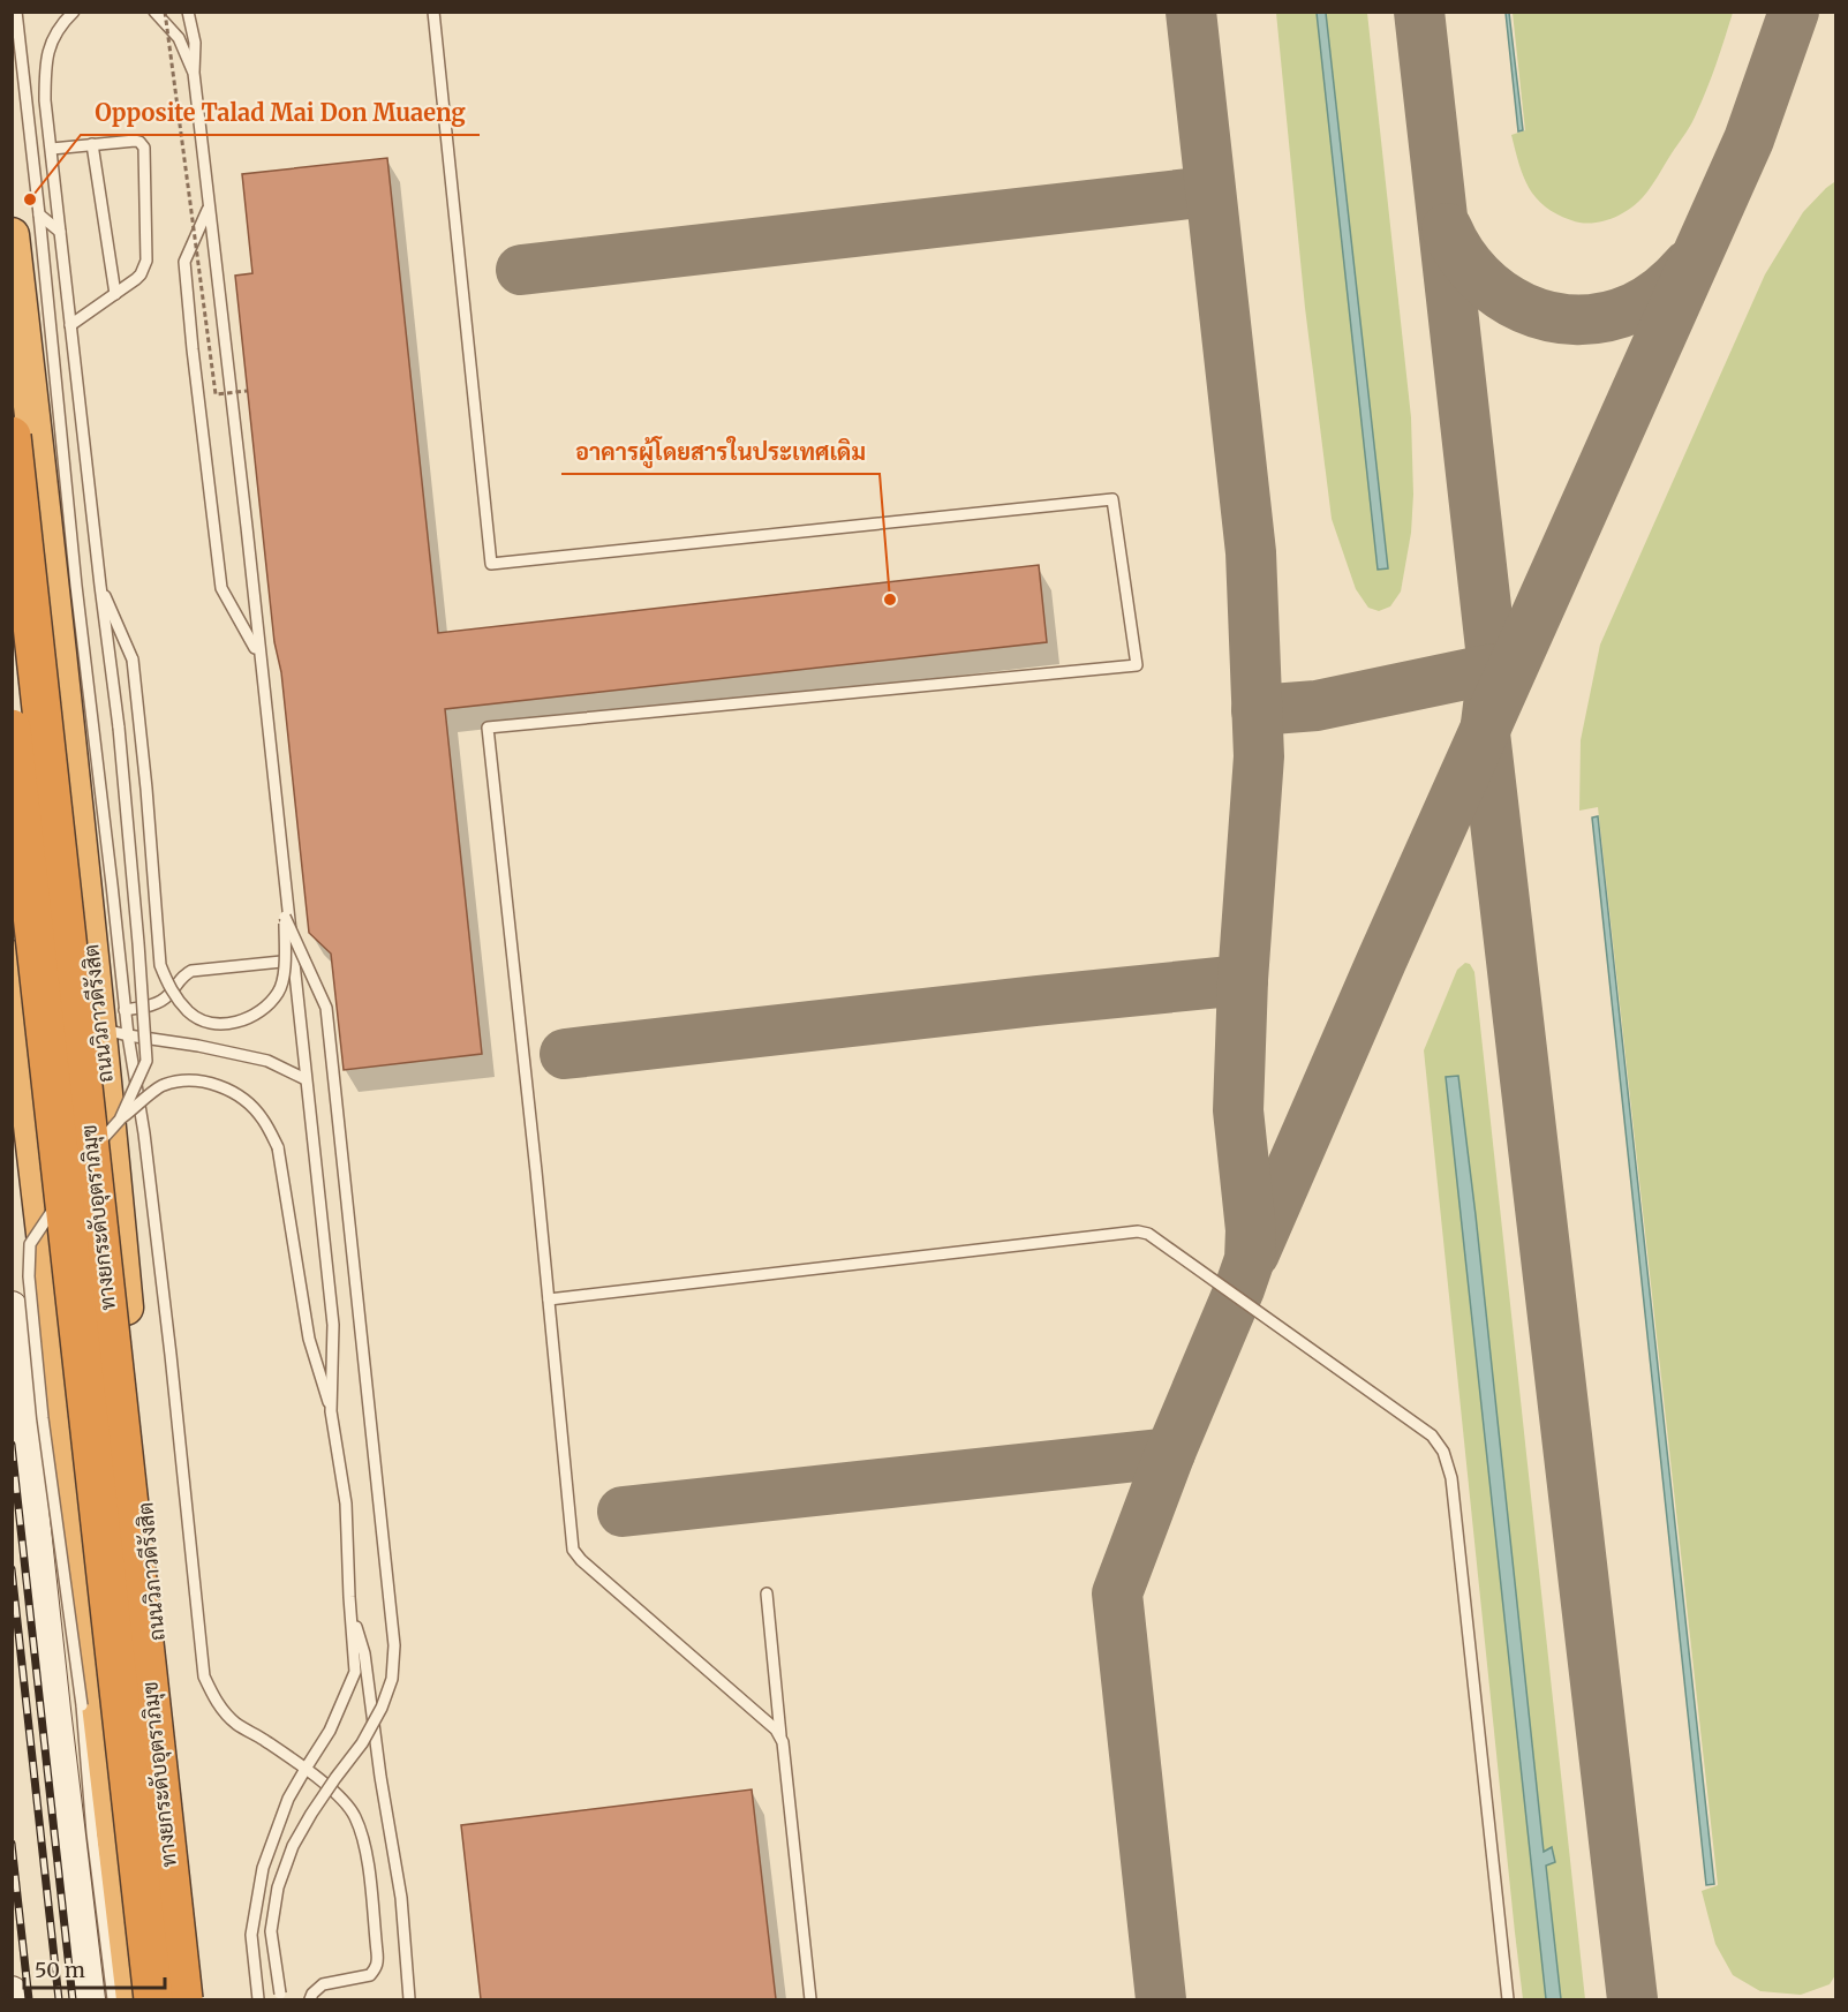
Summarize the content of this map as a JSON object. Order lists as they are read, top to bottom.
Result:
{
  "streets": {
    "highway": ["ถนนวิภาวดีรังสิต", "ทางยกระดับอุตราภิมุข"]
  },
  "places": ["Opposite Talad Mai Don Muaeng", "อาคารผู้โดยสารในประเทศเดิม"],
  "scale_bar": "50 m"
}
